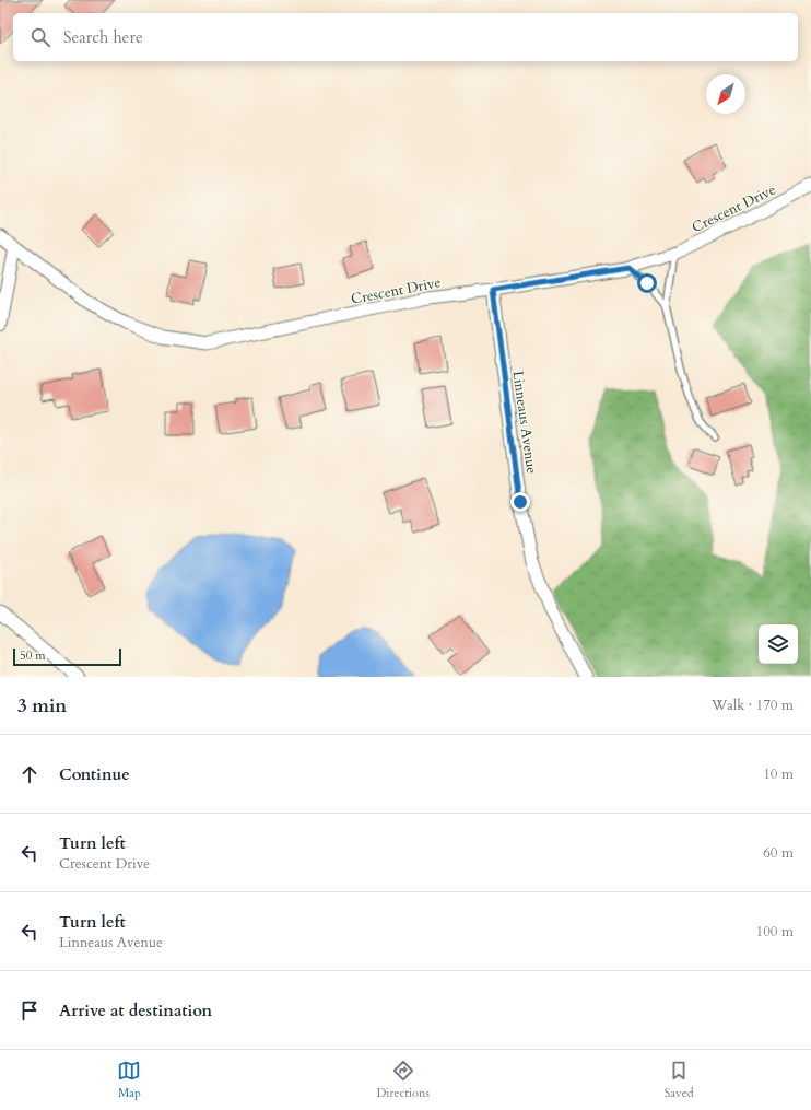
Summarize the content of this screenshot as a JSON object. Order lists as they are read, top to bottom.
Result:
{
  "streets": {
    "street": ["Crescent Drive", "Linneaus Avenue"]
  },
  "crossings": [
    ["Crescent Drive", "Linneaus Avenue"]
  ],
  "scale_bar": "50 m",
  "north": "bottom left",
  "page": {
    "search": "Search here",
    "scale": "50 m",
    "heading": ["3 min", "Walk · 170 m"],
    "list": [
      ["Continue", "10 m"],
      ["Turn left", "Crescent Drive", "60 m"],
      ["Turn left", "Linneaus Avenue", "100 m"],
      "Arrive at destination"
    ],
    "nav": ["Map", "Directions", "Saved"]
  }
}
